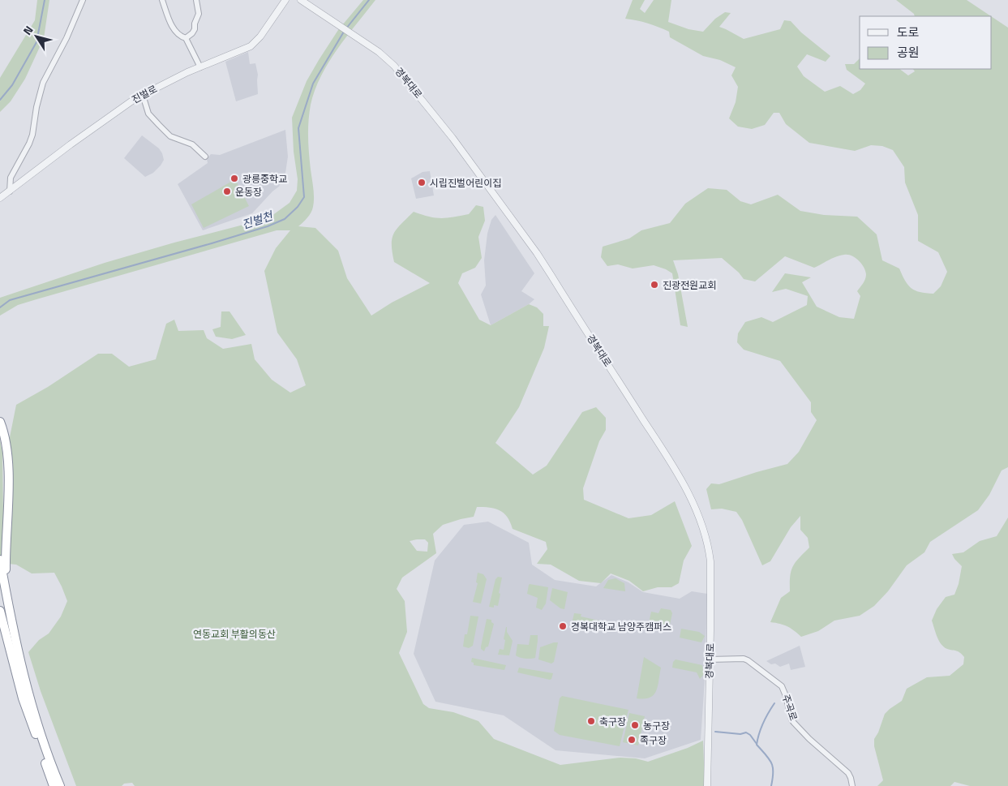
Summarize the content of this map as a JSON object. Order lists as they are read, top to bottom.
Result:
{
  "streets": {
    "street": ["경복대로", "진벌로", "주곡로"]
  },
  "crossings": [
    ["경복대로", "주곡로"]
  ],
  "water": ["진벌천"],
  "parks": ["연동교회 부활의동산"],
  "places": [
    "광릉중학교",
    "시립진벌어린이집",
    "운동장",
    "진광전원교회",
    "경복대학교 남양주캠퍼스",
    "축구장",
    "농구장",
    "족구장"
  ],
  "legend": ["도로", "공원"],
  "north": "top left"
}
